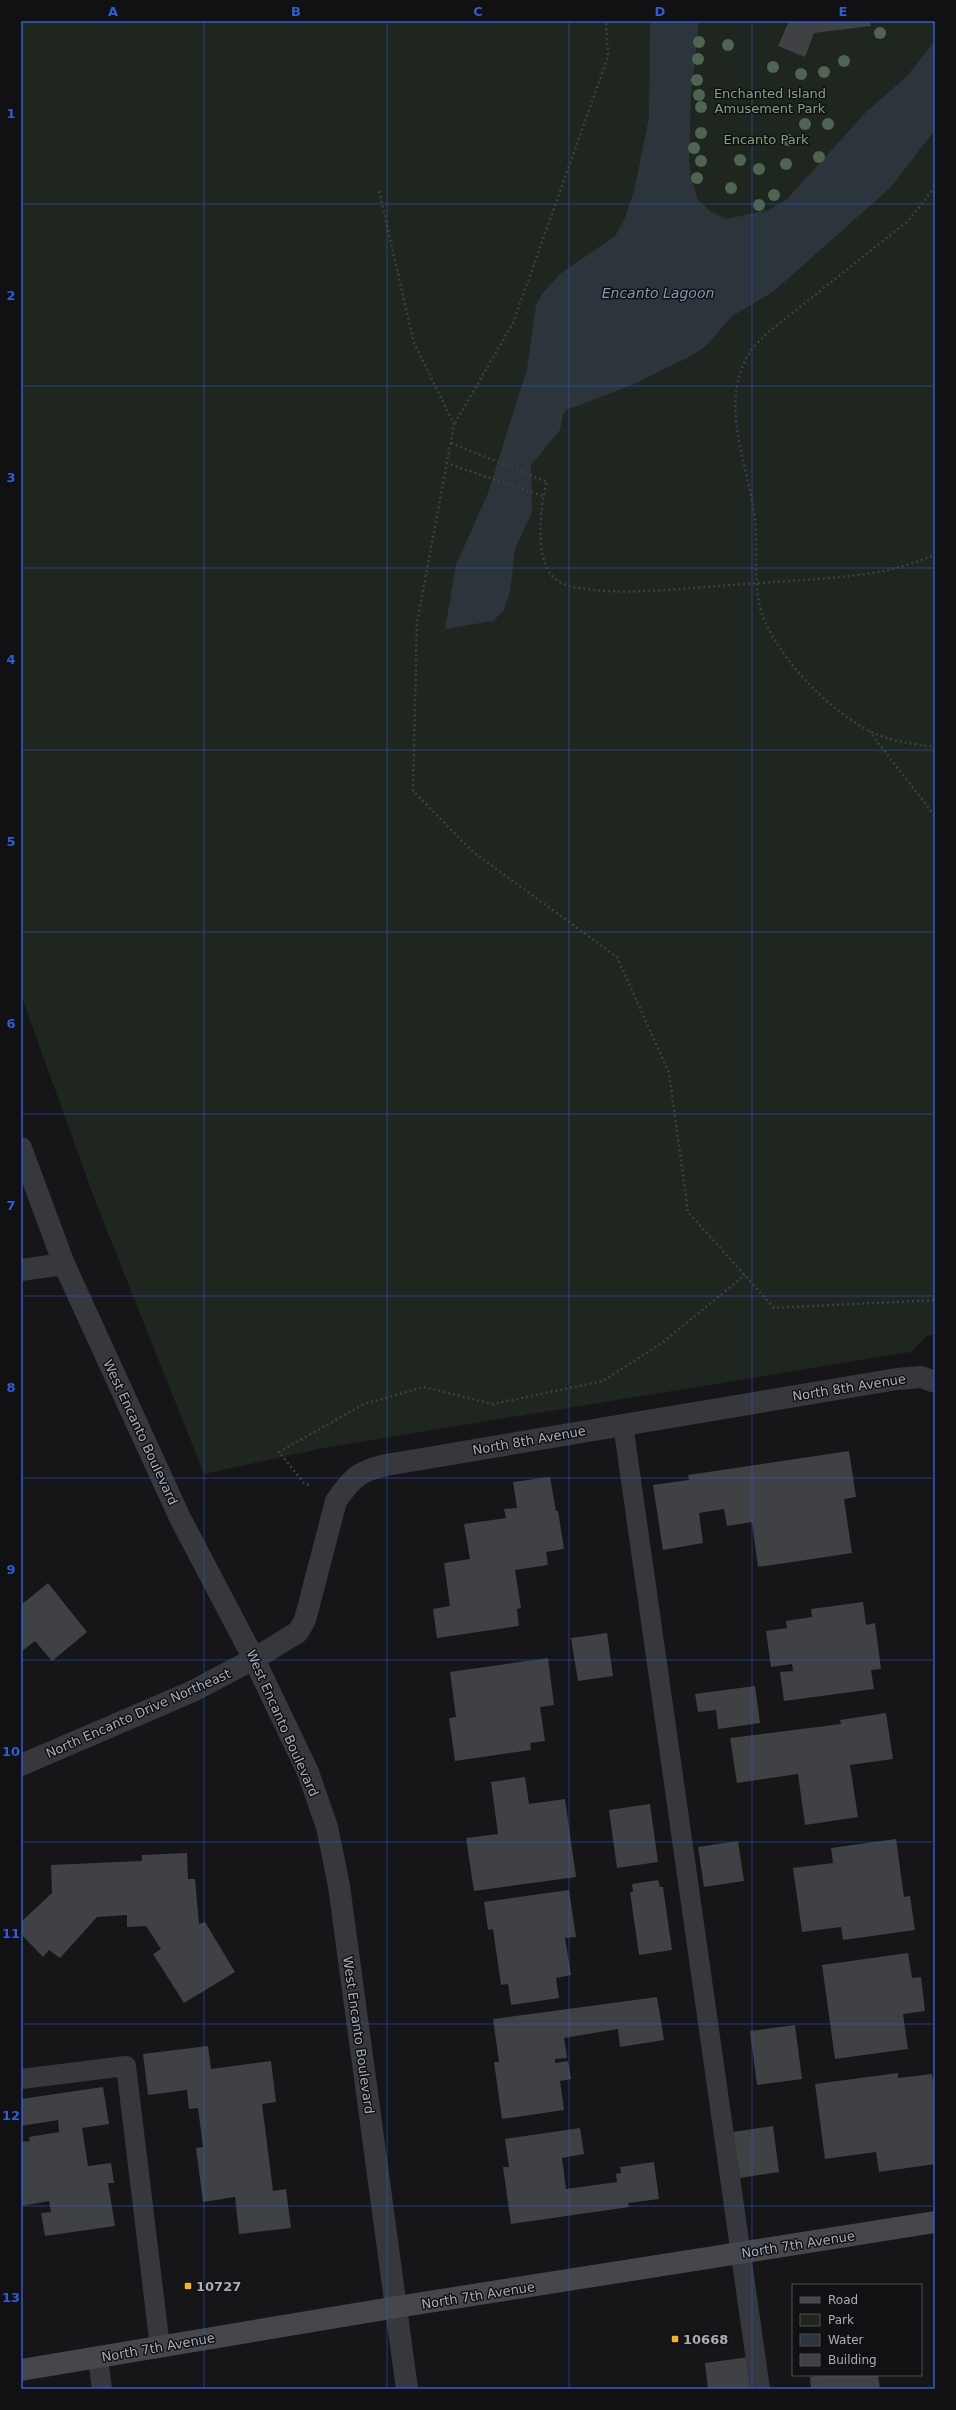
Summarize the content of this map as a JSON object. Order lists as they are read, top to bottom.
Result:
{
  "streets": {
    "main road": ["North 7th Avenue"],
    "street": ["North 8th Avenue", "West Encanto Boulevard", "North Encanto Drive Northeast"]
  },
  "crossings": [
    ["North 8th Avenue", "West Encanto Boulevard"],
    ["North 8th Avenue", "North Encanto Drive Northeast"],
    ["West Encanto Boulevard", "North Encanto Drive Northeast"],
    ["West Encanto Boulevard", "North 7th Avenue"]
  ],
  "water": ["Encanto Lagoon"],
  "parks": ["Enchanted Island Amusement Park", "Encanto Park"],
  "places": {
    "transit": ["10727", "10668"]
  },
  "legend": [
    "Road",
    "Park",
    "Water",
    "Building"
  ],
  "grid": {
    "columns": [
      "A",
      "B",
      "C",
      "D",
      "E"
    ],
    "rows": [
      "1",
      "2",
      "3",
      "4",
      "5",
      "6",
      "7",
      "8",
      "9",
      "10",
      "11",
      "12",
      "13"
    ]
  }
}
